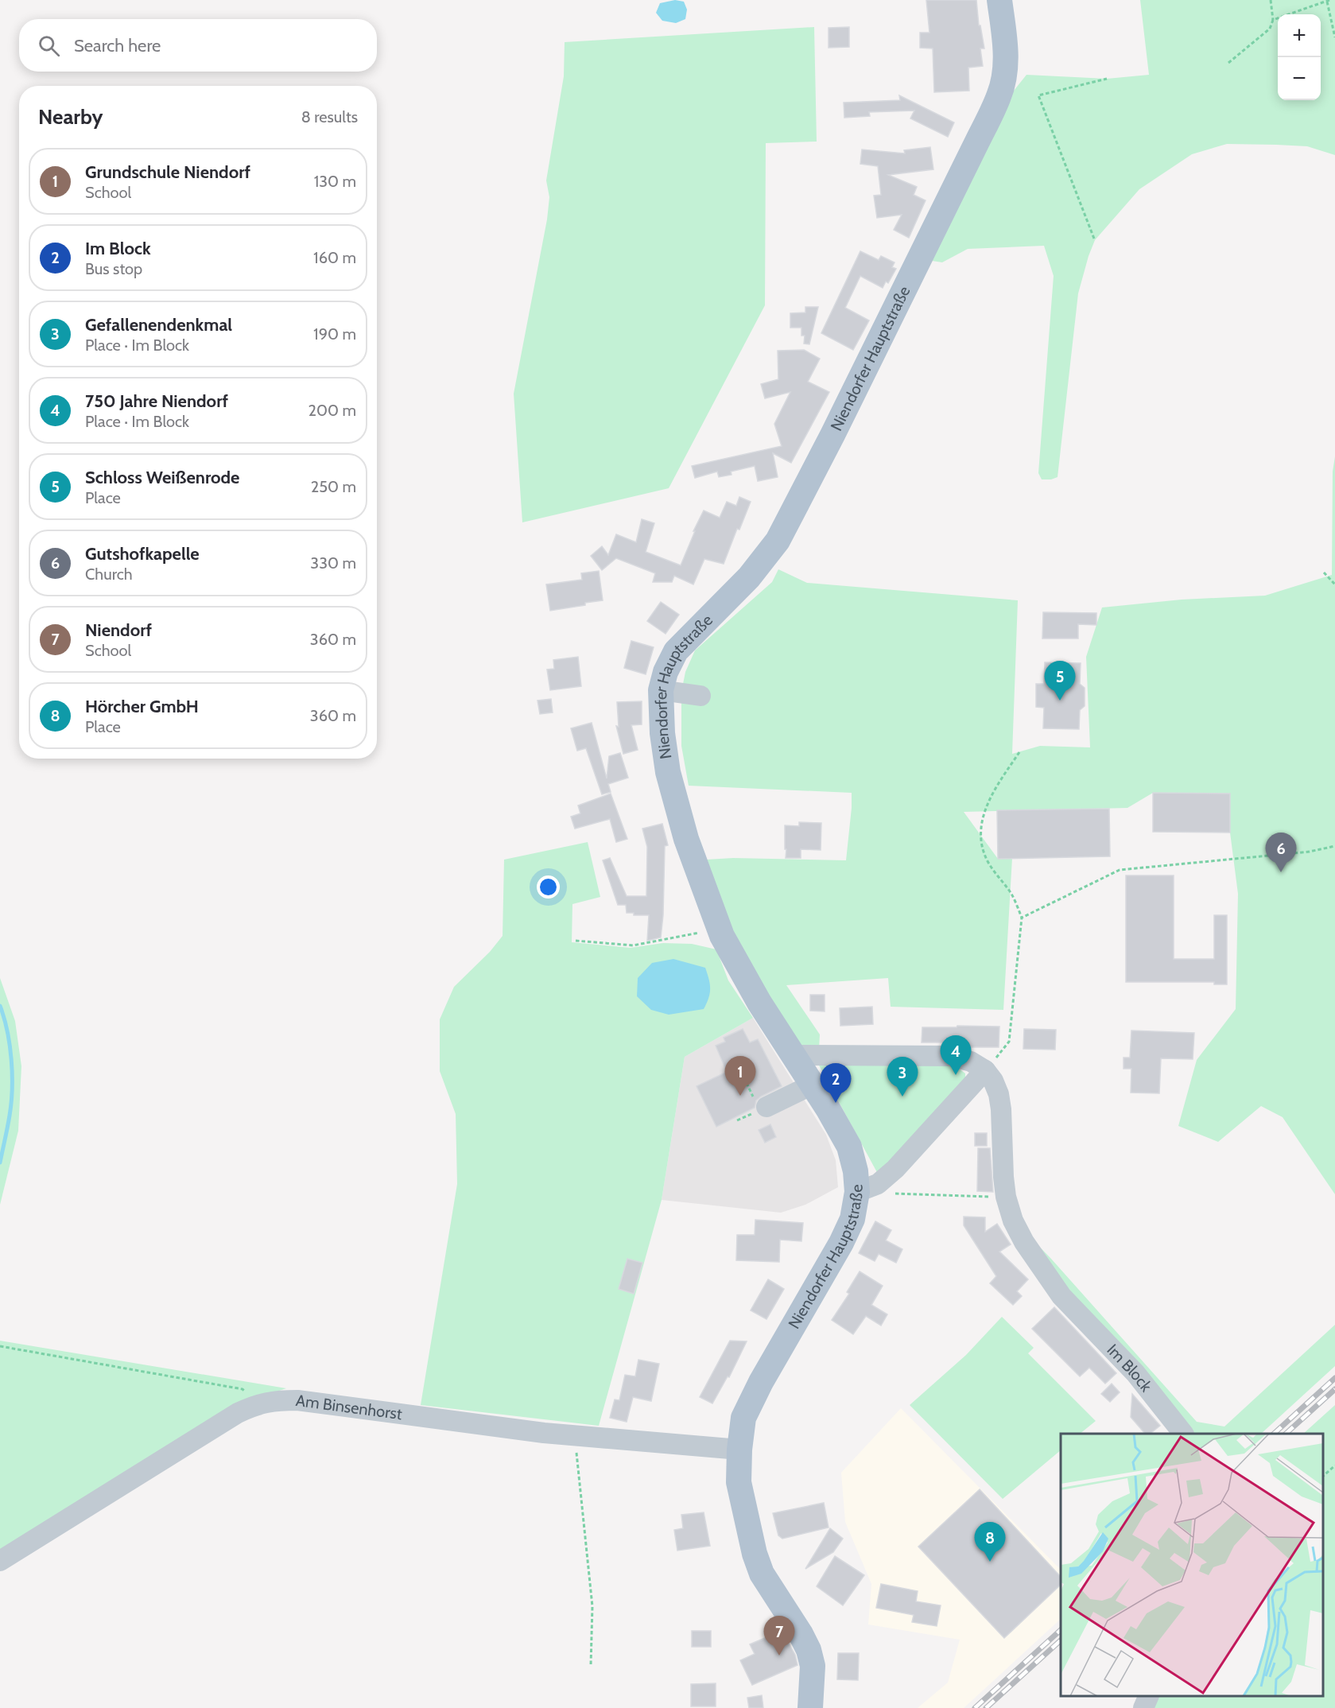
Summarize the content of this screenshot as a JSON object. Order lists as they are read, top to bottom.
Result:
{
  "streets": {
    "main road": ["Niendorfer Hauptstraße"],
    "street": ["Im Block", "Am Binsenhorst"]
  },
  "crossings": [
    ["Niendorfer Hauptstraße", "Am Binsenhorst"]
  ],
  "page": {
    "map_buttons": ["+", "−"],
    "search": "Search here",
    "heading": ["Nearby", "8 results"],
    "list": [
      {
        "mark": "1",
        "name": "Grundschule Niendorf",
        "note": "School",
        "value": "130 m"
      },
      {
        "mark": "2",
        "name": "Im Block",
        "note": "Bus stop",
        "value": "160 m"
      },
      {
        "mark": "3",
        "name": "Gefallenendenkmal",
        "note": "Place · Im Block",
        "value": "190 m"
      },
      {
        "mark": "4",
        "name": "750 Jahre Niendorf",
        "note": "Place · Im Block",
        "value": "200 m"
      },
      {
        "mark": "5",
        "name": "Schloss Weißenrode",
        "note": "Place",
        "value": "250 m"
      },
      {
        "mark": "6",
        "name": "Gutshofkapelle",
        "note": "Church",
        "value": "330 m"
      },
      {
        "mark": "7",
        "name": "Niendorf",
        "note": "School",
        "value": "360 m"
      },
      {
        "mark": "8",
        "name": "Hörcher GmbH",
        "note": "Place",
        "value": "360 m"
      }
    ],
    "pins": [
      "5",
      "6",
      "4",
      "1",
      "3",
      "2",
      "8",
      "7"
    ]
  }
}
